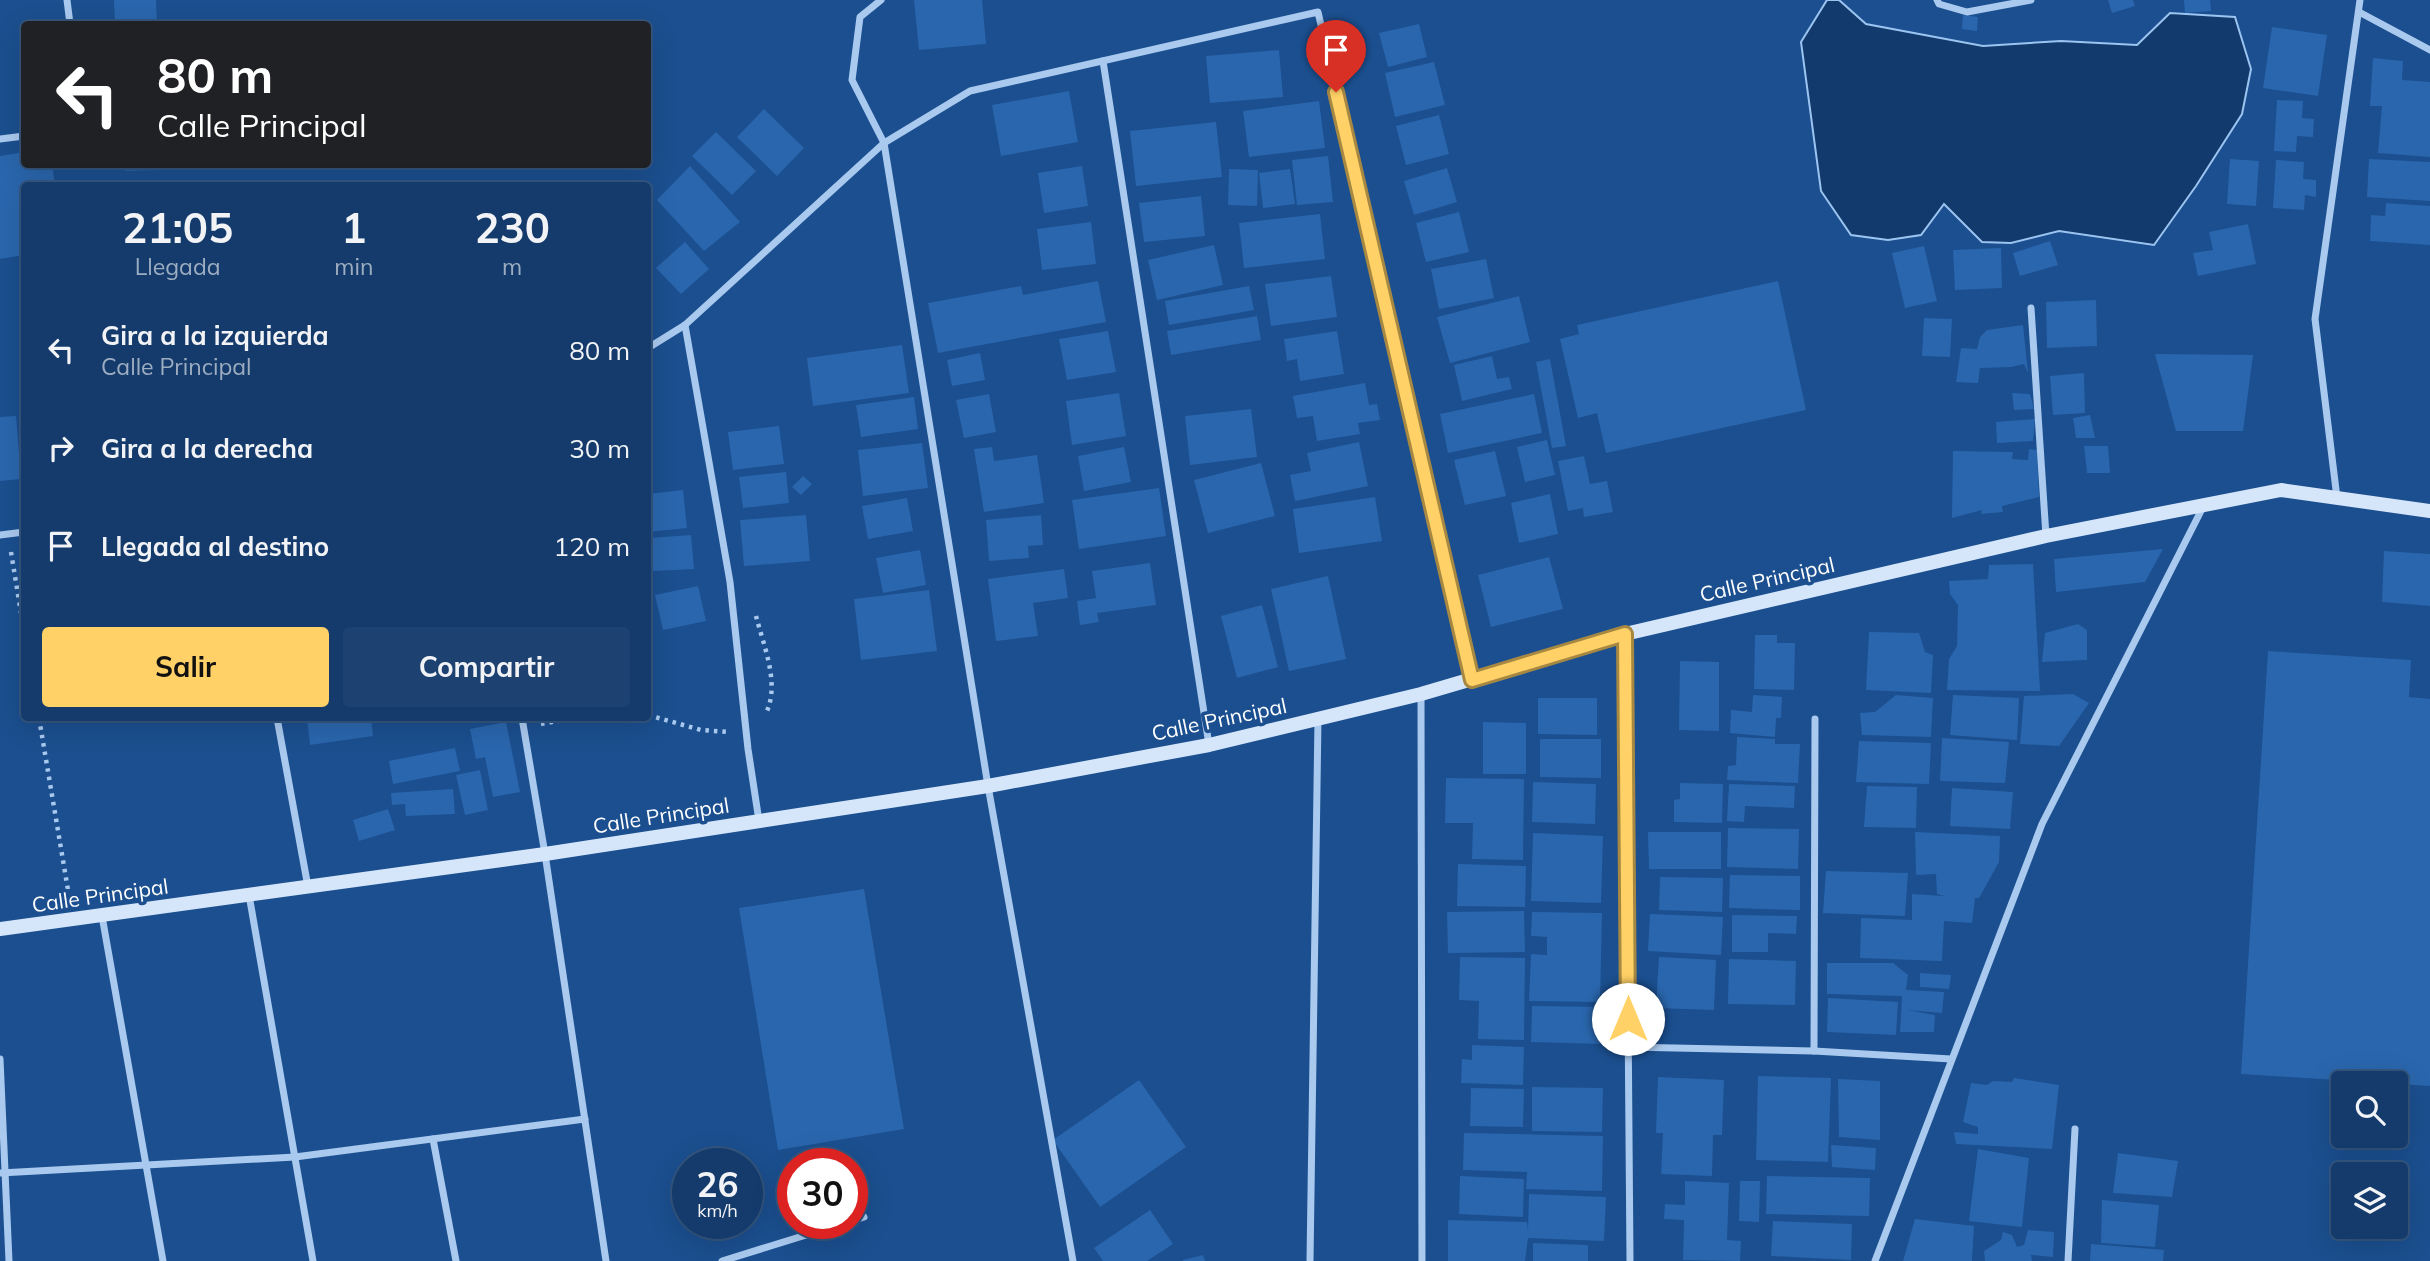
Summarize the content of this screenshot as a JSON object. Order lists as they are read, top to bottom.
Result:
{
  "streets": {
    "street": ["Calle Principal"]
  },
  "page": {
    "turn": ["80 m", "Calle Principal"],
    "eta": [
      "21:05",
      "Llegada",
      "1",
      "min",
      "230",
      "m"
    ],
    "list": [
      {
        "name": "Gira a la izquierda",
        "note": "Calle Principal",
        "value": "80 m"
      },
      {
        "name": "Gira a la derecha",
        "value": "30 m"
      },
      {
        "name": "Llegada al destino",
        "value": "120 m"
      }
    ],
    "buttons": ["Salir", "Compartir"],
    "speed": "26 km/h",
    "limit": "30"
  }
}
